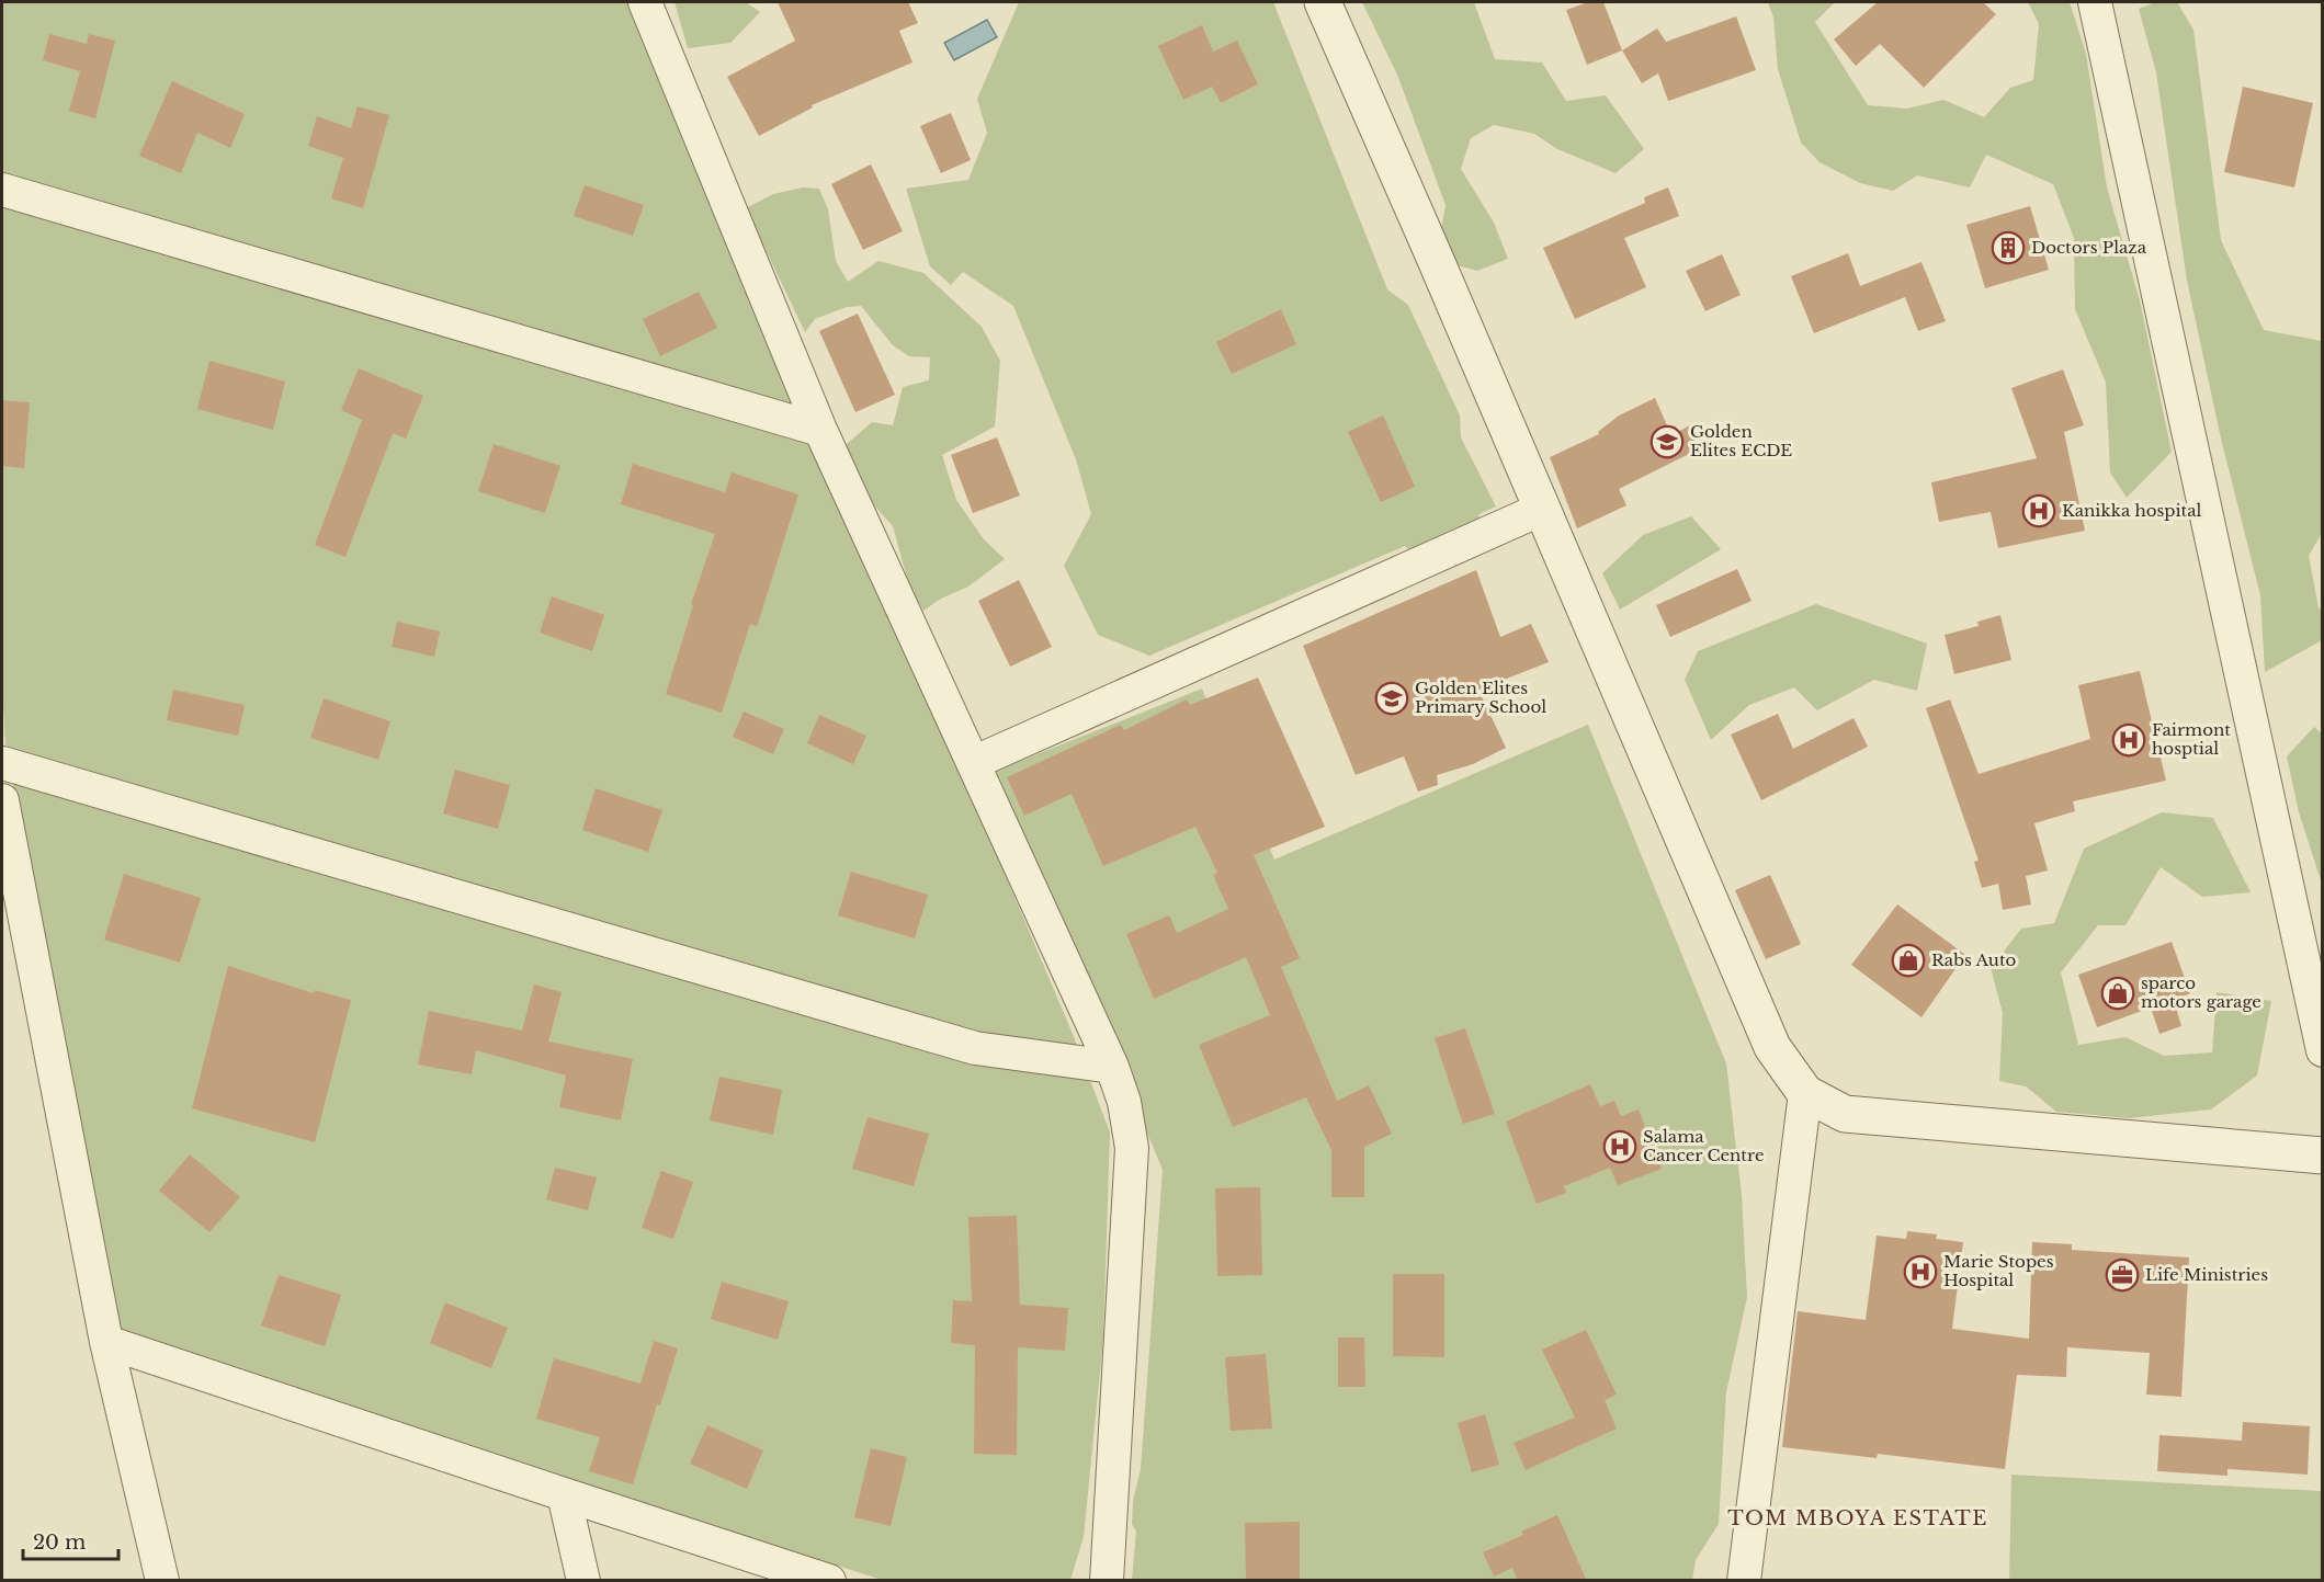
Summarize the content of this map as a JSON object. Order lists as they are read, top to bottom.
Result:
{
  "districts": ["TOM MBOYA ESTATE"],
  "places": {
    "building": ["Doctors Plaza"],
    "school or university": ["Golden Elites ECDE", "Golden Elites Primary School"],
    "hospital": [
      "Kanikka hospital",
      "Fairmont hosptial",
      "Salama Cancer Centre",
      "Marie Stopes Hospital"
    ],
    "shop": ["Rabs Auto", "sparco motors garage"],
    "office": ["Life Ministries"]
  },
  "scale_bar": "20 m"
}
